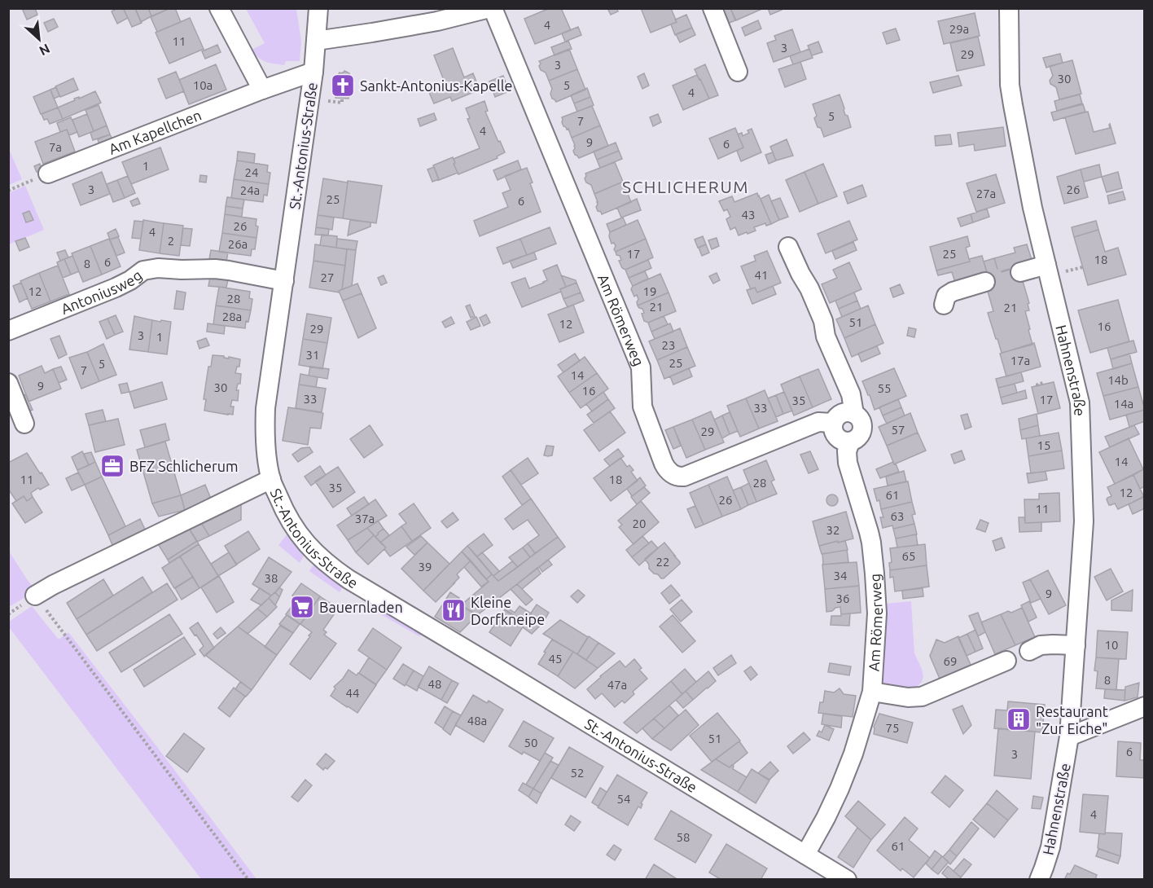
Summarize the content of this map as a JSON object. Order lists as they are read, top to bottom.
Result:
{
  "streets": {
    "street": [
      "Am Kapellchen",
      "St.-Antonius-Straße",
      "Antoniusweg",
      "Am Römerweg",
      "Hahnenstraße"
    ]
  },
  "crossings": [
    ["Am Kapellchen", "St.-Antonius-Straße"],
    ["St.-Antonius-Straße", "Antoniusweg"],
    ["St.-Antonius-Straße", "Am Römerweg"]
  ],
  "districts": ["SCHLICHERUM"],
  "places": {
    "church": ["Sankt-Antonius-Kapelle"],
    "office": ["BFZ Schlicherum"],
    "supermarket": ["Bauernladen"],
    "restaurant": ["Kleine Dorfkneipe"],
    "building": ["Restaurant \"Zur Eiche\""]
  },
  "house_numbers": [
    "4",
    "29a",
    "11",
    "3",
    "29",
    "3",
    "30",
    "10a",
    "5",
    "4",
    "5",
    "7",
    "4",
    "9",
    "6",
    "7a",
    "1",
    "24",
    "3",
    "26",
    "24a",
    "27a",
    "25",
    "6",
    "43",
    "26",
    "4",
    "2",
    "26a",
    "17",
    "25",
    "18",
    "6",
    "8",
    "41",
    "27",
    "12",
    "19",
    "28",
    "21",
    "21",
    "28a",
    "51",
    "12",
    "16",
    "29",
    "3",
    "1",
    "23",
    "31",
    "17a",
    "25",
    "5",
    "7",
    "14",
    "14b",
    "9",
    "30",
    "55",
    "16",
    "33",
    "17",
    "35",
    "14a",
    "33",
    "57",
    "29",
    "15",
    "14",
    "11",
    "18",
    "28",
    "35",
    "12",
    "61",
    "26",
    "11",
    "63",
    "37a",
    "20",
    "32",
    "65",
    "22",
    "39",
    "34",
    "38",
    "9",
    "36",
    "10",
    "45",
    "69",
    "8",
    "48",
    "47a",
    "44",
    "48a",
    "75",
    "51",
    "50",
    "6",
    "3",
    "52",
    "54",
    "4",
    "58",
    "61"
  ],
  "north": "bottom right"
}
